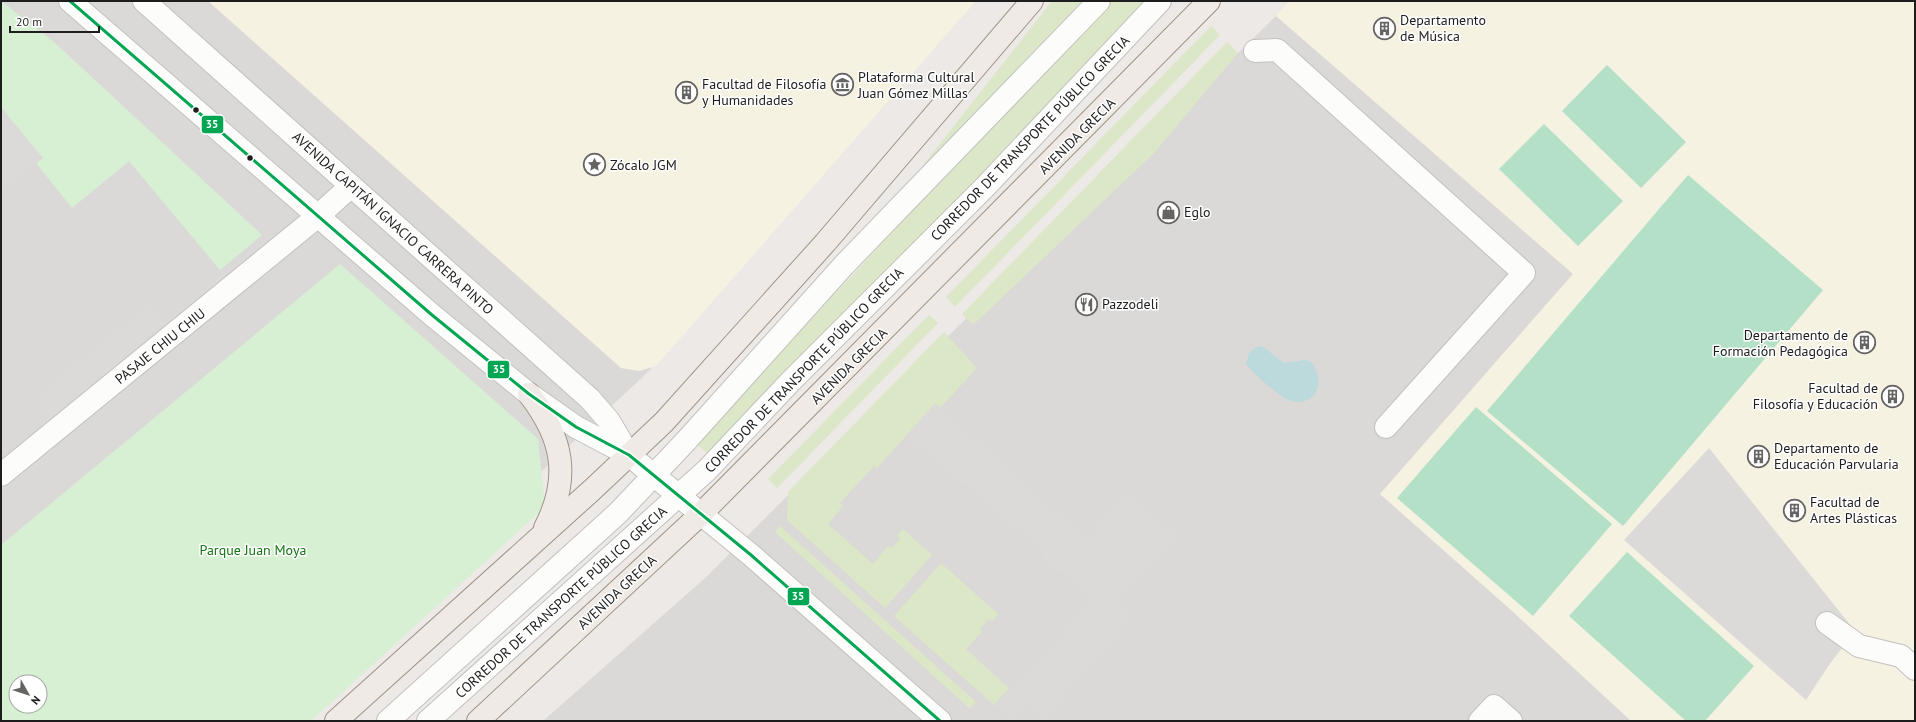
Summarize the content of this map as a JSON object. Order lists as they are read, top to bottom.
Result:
{
  "streets": {
    "main road": ["AVENIDA GRECIA"],
    "street": ["CORREDOR DE TRANSPORTE PÚBLICO GRECIA", "AVENIDA CAPITÁN IGNACIO CARRERA PINTO", "PASAJE CHIU CHIU"]
  },
  "crossings": [
    ["AVENIDA GRECIA", "AVENIDA CAPITÁN IGNACIO CARRERA PINTO"],
    ["CORREDOR DE TRANSPORTE PÚBLICO GRECIA", "AVENIDA CAPITÁN IGNACIO CARRERA PINTO"],
    ["AVENIDA CAPITÁN IGNACIO CARRERA PINTO", "PASAJE CHIU CHIU"]
  ],
  "parks": ["Parque Juan Moya"],
  "places": {
    "building": [
      "Departamento de Música",
      "Facultad de Filosofía y Humanidades",
      "Departamento de Formación Pedagógica",
      "Facultad de Filosofía y Educación",
      "Departamento de Educación Parvularia",
      "Facultad de Artes Plásticas"
    ],
    "museum": ["Plataforma Cultural Juan Gómez Millas"],
    "place": ["Zócalo JGM"],
    "shop": ["Eglo"],
    "restaurant": ["Pazzodeli"]
  },
  "lines": ["transit line 35"],
  "scale_bar": "20 m",
  "north": "bottom right"
}
